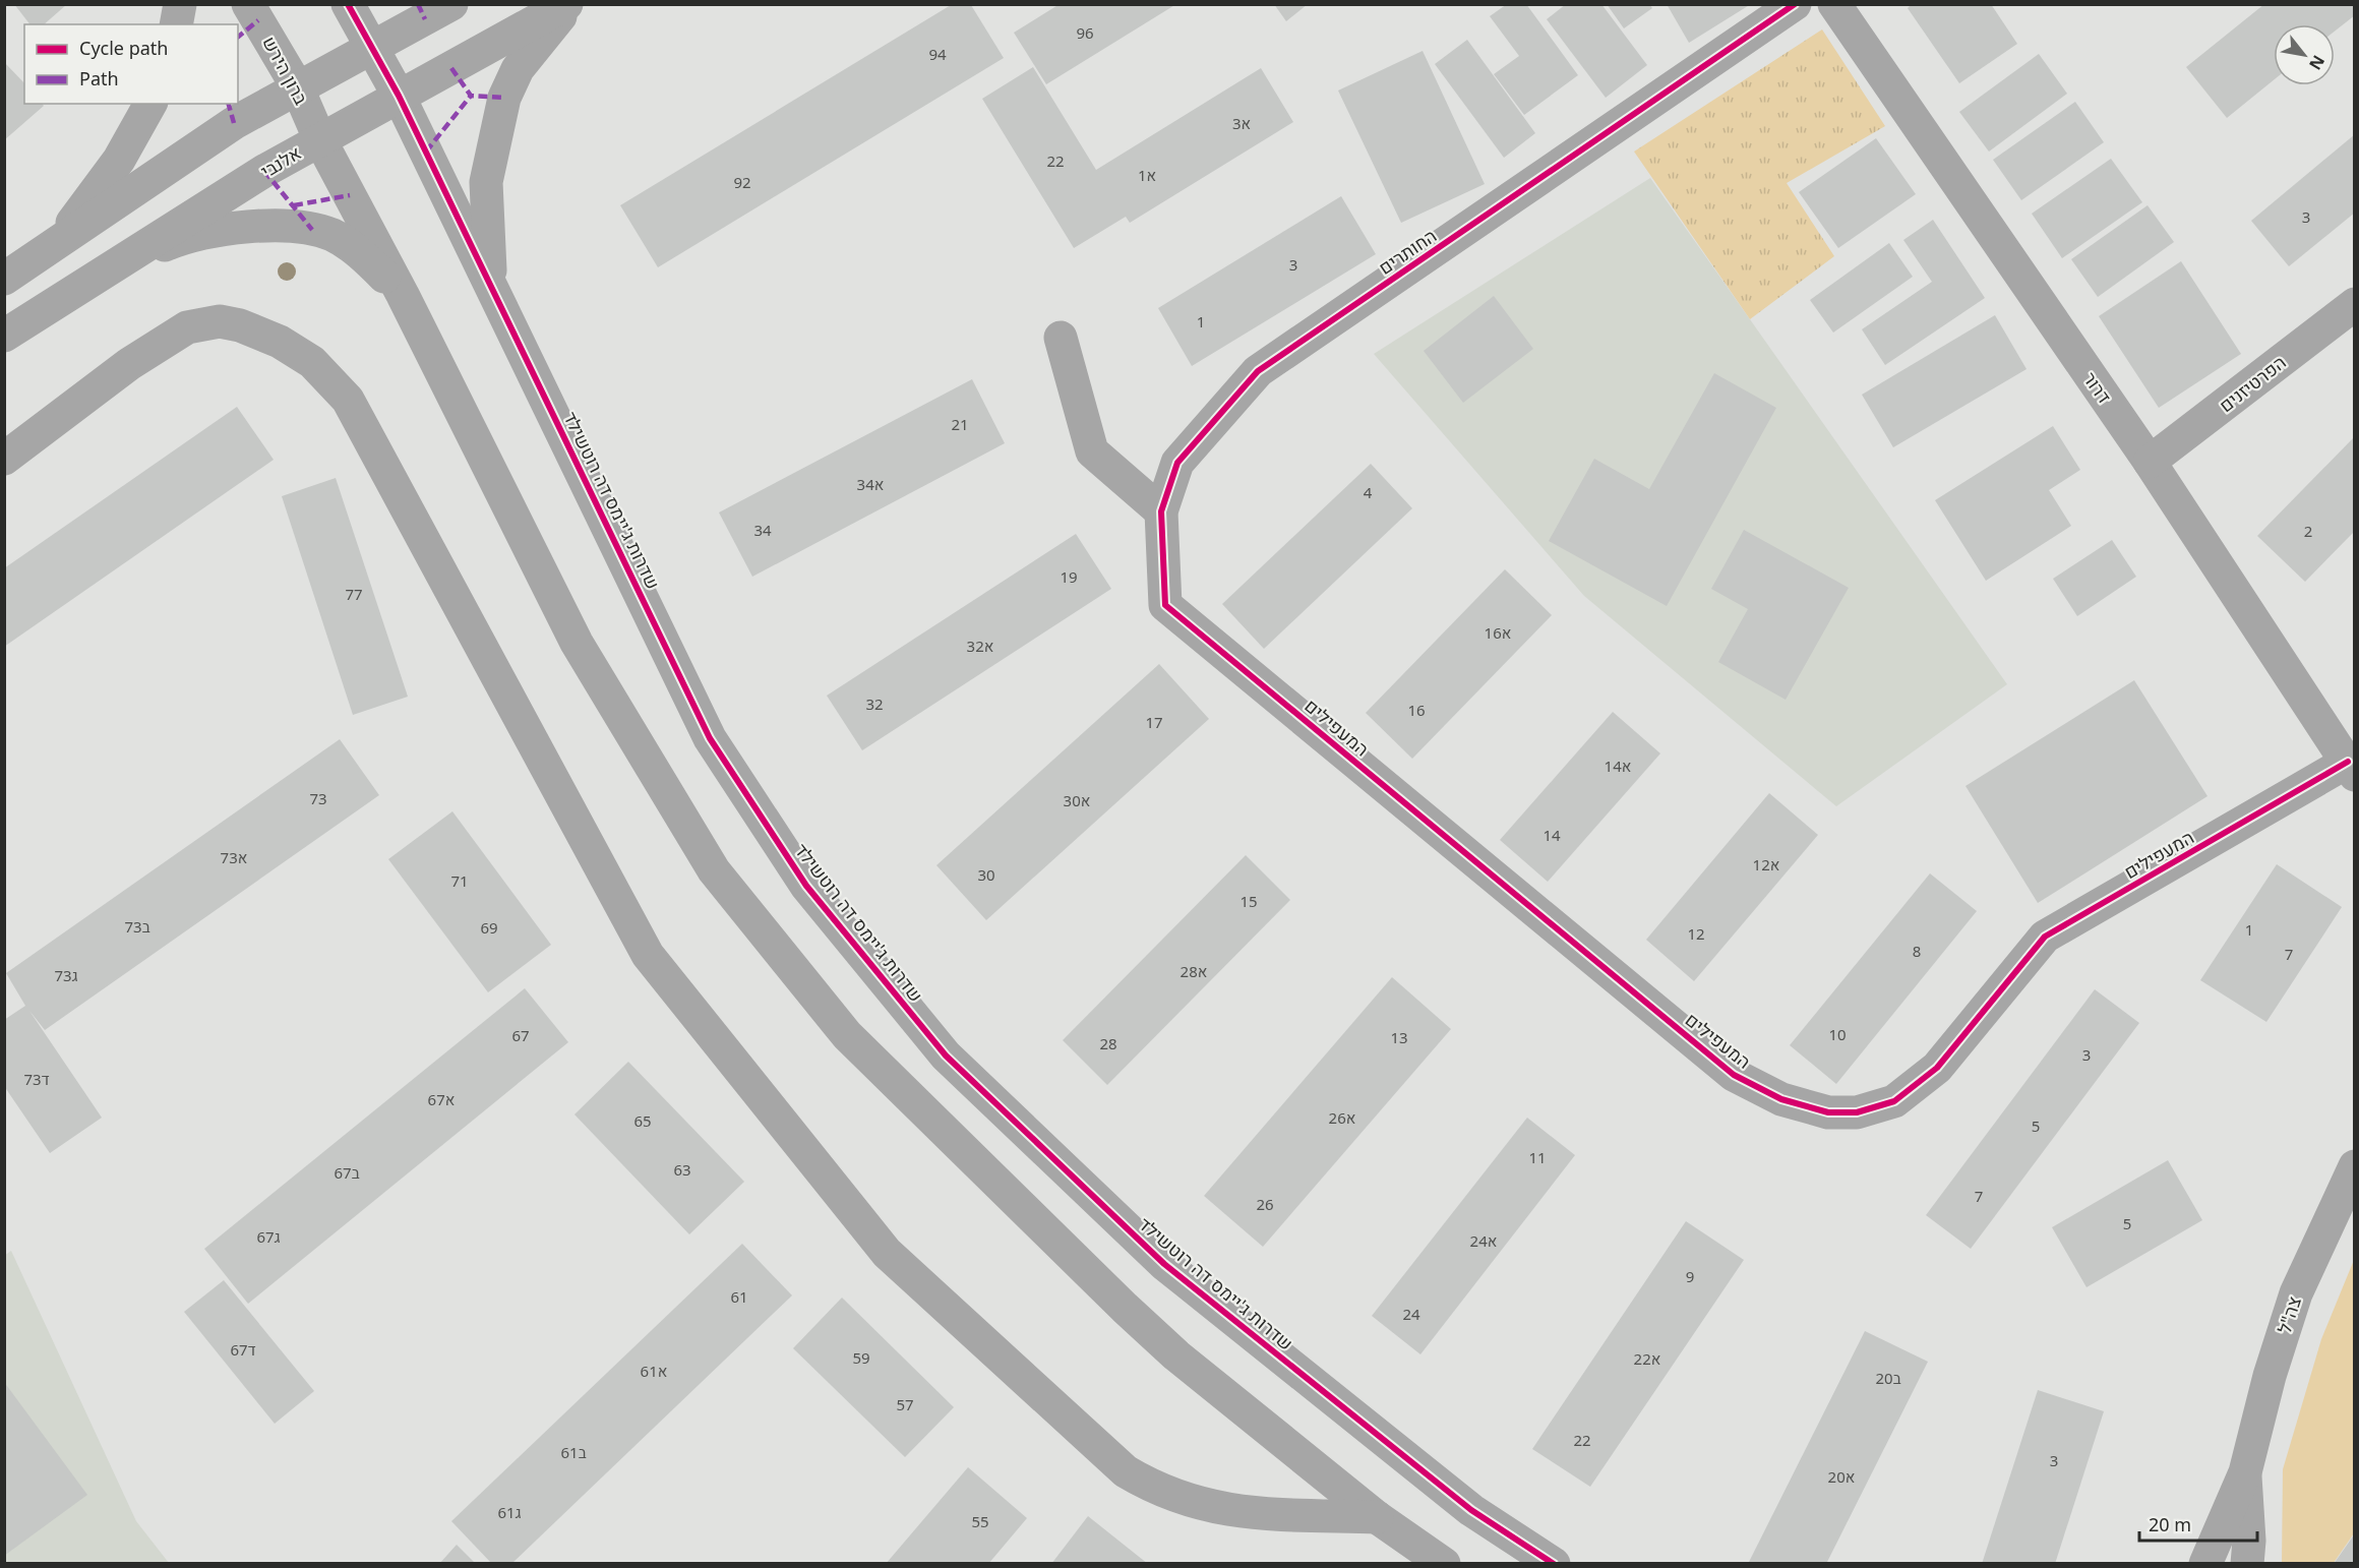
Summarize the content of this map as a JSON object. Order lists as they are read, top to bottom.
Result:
{
  "streets": {
    "street": [
      "ברון הירש",
      "אלנבי",
      "החותרים",
      "הפרטיזנים",
      "דרור",
      "שדרות ג'יימס דה רוטשילד",
      "המעפילים",
      "צה\"ל"
    ]
  },
  "crossings": [
    ["ברון הירש", "אלנבי"],
    ["אלנבי", "שדרות ג'יימס דה רוטשילד"],
    ["החותרים", "המעפילים"],
    ["הפרטיזנים", "דרור"],
    ["דרור", "המעפילים"]
  ],
  "house_numbers": [
    "96",
    "94",
    "3א",
    "22",
    "1א",
    "92",
    "3",
    "3",
    "1",
    "21",
    "34א",
    "4",
    "34",
    "2",
    "19",
    "77",
    "16א",
    "32א",
    "32",
    "16",
    "17",
    "14א",
    "73",
    "30א",
    "14",
    "73א",
    "12א",
    "30",
    "71",
    "15",
    "73ב",
    "69",
    "1",
    "12",
    "8",
    "7",
    "28א",
    "73ג",
    "10",
    "67",
    "13",
    "28",
    "3",
    "73ד",
    "67א",
    "26א",
    "65",
    "5",
    "11",
    "63",
    "67ב",
    "7",
    "26",
    "5",
    "67ג",
    "24א",
    "9",
    "61",
    "24",
    "67ד",
    "59",
    "22א",
    "61א",
    "20ב",
    "57",
    "22",
    "61ב",
    "3",
    "20א",
    "61ג",
    "55"
  ],
  "legend": ["Cycle path", "Path"],
  "scale_bar": "20 m",
  "north": "bottom right"
}
